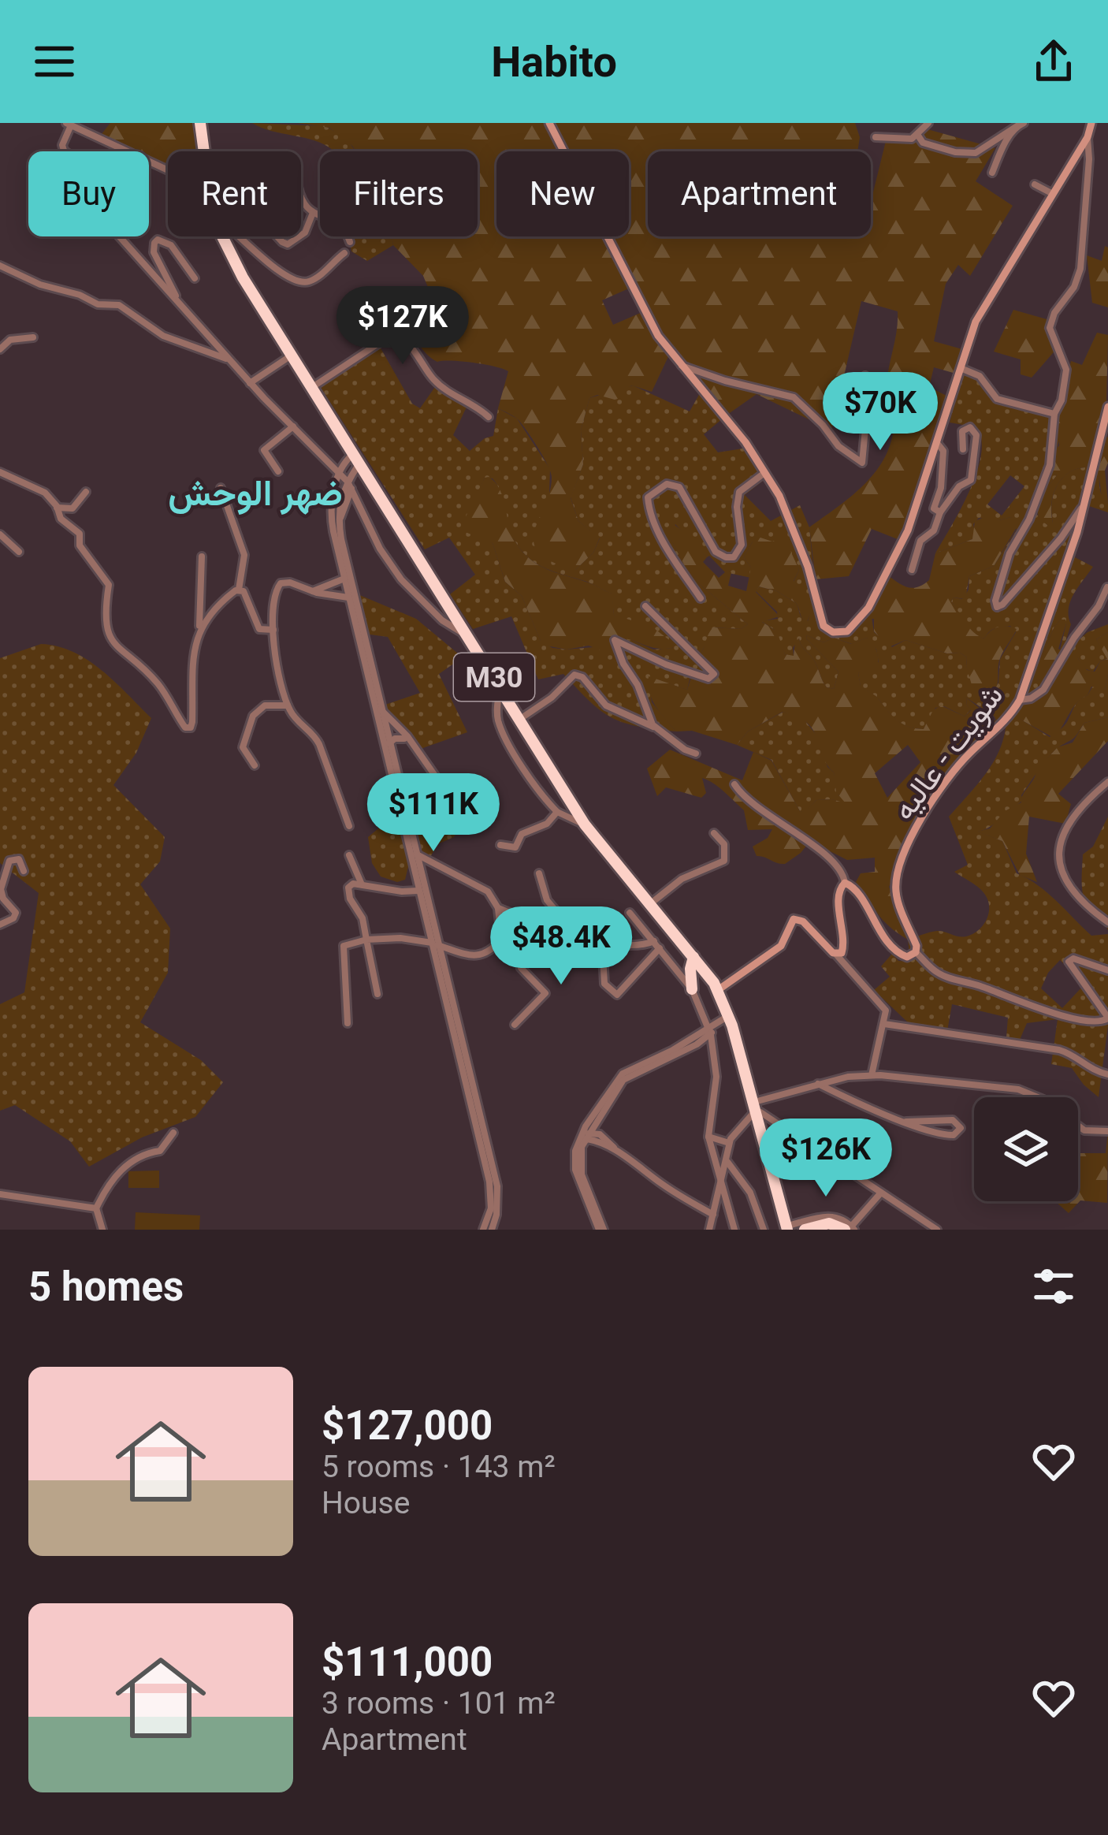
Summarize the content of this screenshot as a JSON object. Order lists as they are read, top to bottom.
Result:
{
  "streets": {
    "highway": ["M30"],
    "main road": ["شويت - عاليه"]
  },
  "districts": ["ضهر الوحش"],
  "page": {
    "header": "Habito",
    "chip": [
      "Buy",
      "Rent",
      "Filters",
      "New",
      "Apartment"
    ],
    "price": [
      "$127K",
      "$70K",
      "$111K",
      "$48.4K",
      "$126K"
    ],
    "heading": "5 homes",
    "list": [
      {
        "name": "$127,000",
        "note": "5 rooms · 143 m² · House"
      },
      {
        "name": "$111,000",
        "note": "3 rooms · 101 m² · Apartment"
      }
    ]
  }
}
